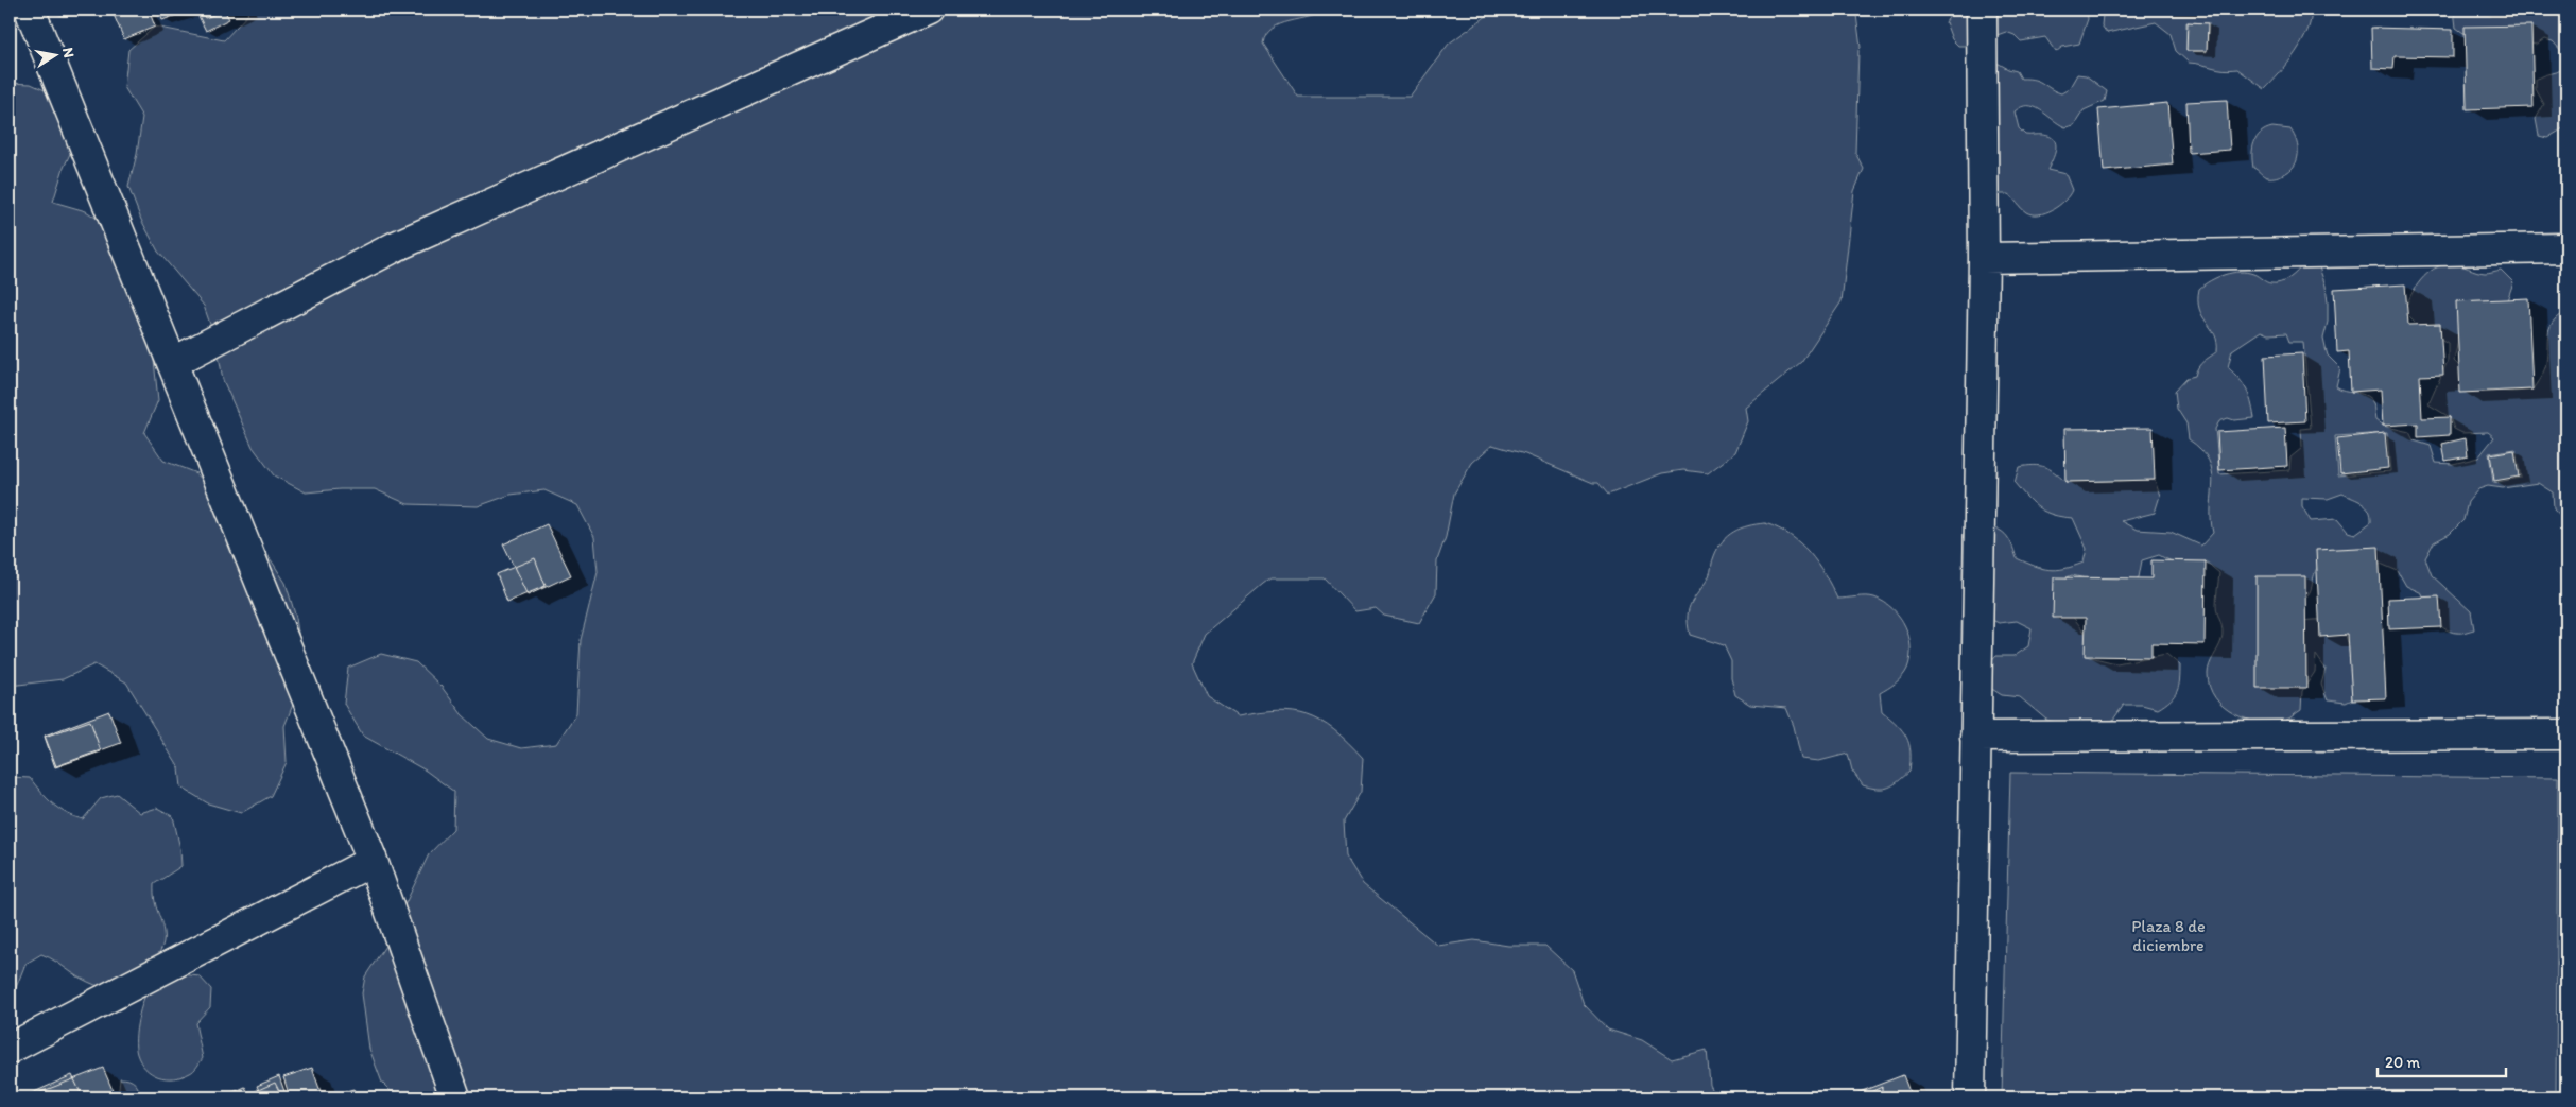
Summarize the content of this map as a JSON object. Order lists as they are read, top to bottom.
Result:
{
  "parks": ["Plaza 8 de diciembre"],
  "scale_bar": "20 m",
  "north": "right"
}
